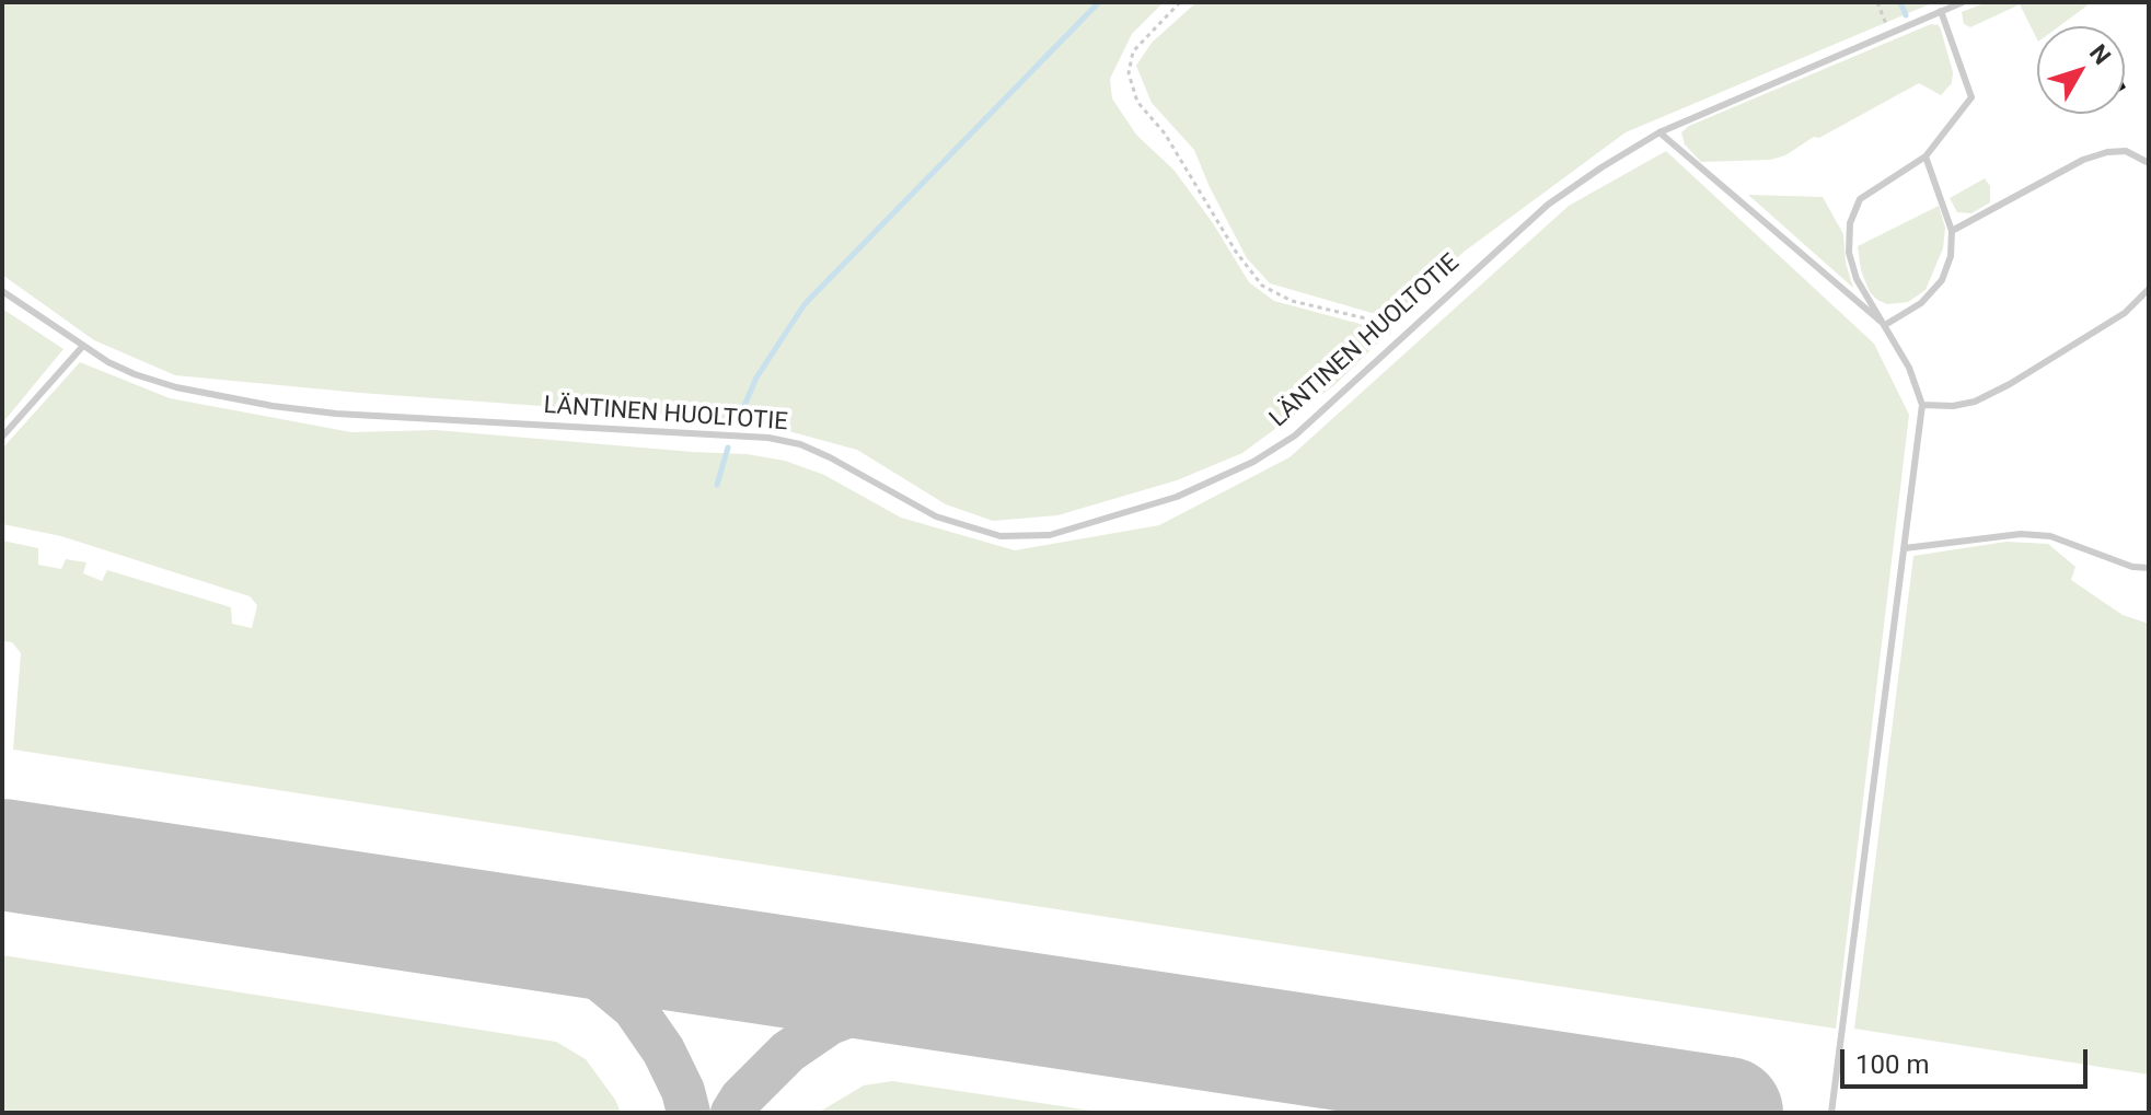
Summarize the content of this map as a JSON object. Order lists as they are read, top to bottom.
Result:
{
  "streets": {
    "lane": ["LÄNTINEN HUOLTOTIE"]
  },
  "scale_bar": "100 m",
  "north": "top right"
}
